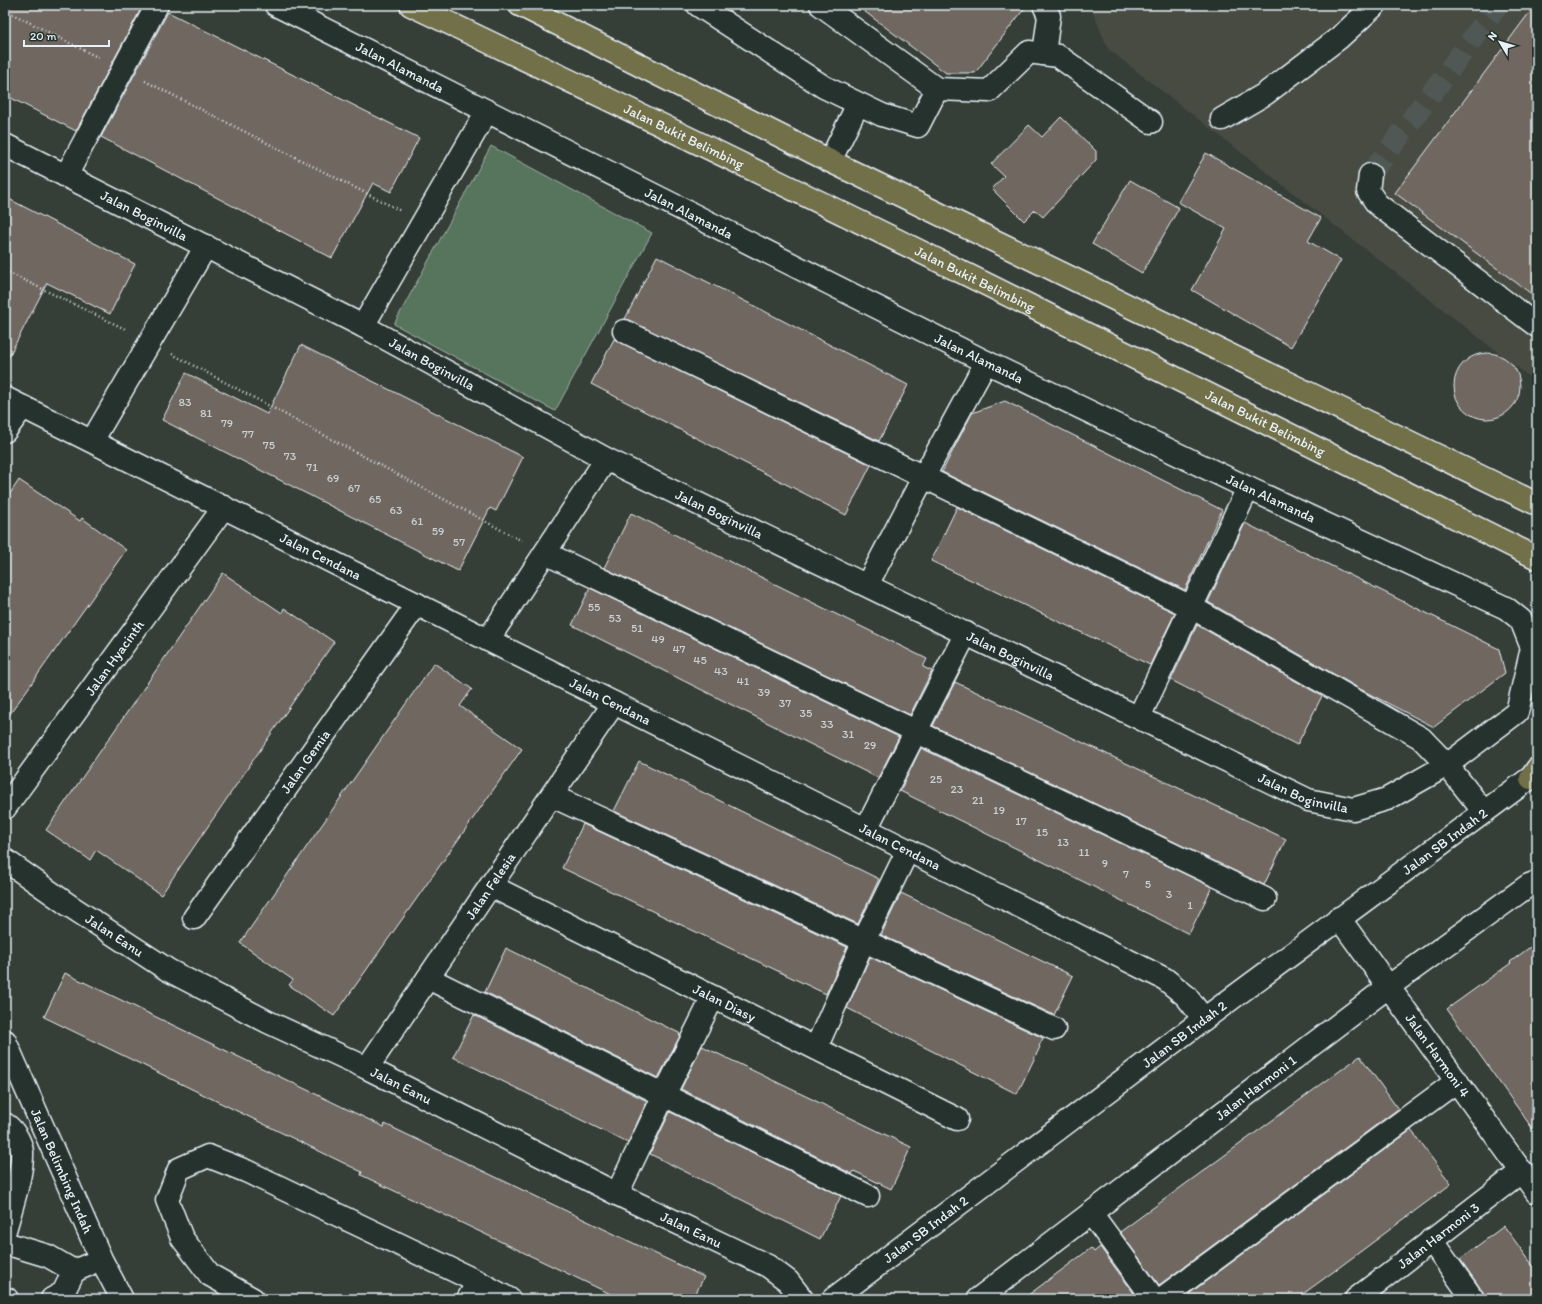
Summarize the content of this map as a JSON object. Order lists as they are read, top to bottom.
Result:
{
  "streets": {
    "main road": ["Jalan Bukit Belimbing"],
    "street": [
      "Jalan Alamanda",
      "Jalan Boginvilla",
      "Jalan Cendana",
      "Jalan Hyacinth",
      "Jalan Gemia",
      "Jalan SB Indah 2",
      "Jalan Felesia",
      "Jalan Eanu",
      "Jalan Diasy",
      "Jalan Harmoni 4",
      "Jalan Harmoni 1",
      "Jalan Belimbing Indah",
      "Jalan Harmoni 3"
    ]
  },
  "crossings": [
    ["Jalan Alamanda", "Jalan Boginvilla"],
    ["Jalan Cendana", "Jalan Hyacinth"],
    ["Jalan Cendana", "Jalan Gemia"],
    ["Jalan Cendana", "Jalan SB Indah 2"],
    ["Jalan Cendana", "Jalan Felesia"],
    ["Jalan SB Indah 2", "Jalan Harmoni 4"],
    ["Jalan Felesia", "Jalan Eanu"],
    ["Jalan Felesia", "Jalan Diasy"],
    ["Jalan Harmoni 4", "Jalan Harmoni 1"],
    ["Jalan Harmoni 4", "Jalan Harmoni 3"]
  ],
  "house_numbers": [
    "83",
    "81",
    "79",
    "77",
    "75",
    "73",
    "71",
    "69",
    "67",
    "65",
    "63",
    "61",
    "59",
    "57",
    "55",
    "53",
    "51",
    "49",
    "47",
    "45",
    "43",
    "41",
    "39",
    "37",
    "35",
    "33",
    "31",
    "29",
    "25",
    "23",
    "21",
    "19",
    "17",
    "15",
    "13",
    "11",
    "9",
    "7",
    "5",
    "3",
    "1"
  ],
  "scale_bar": "20 m",
  "north": "top left"
}
